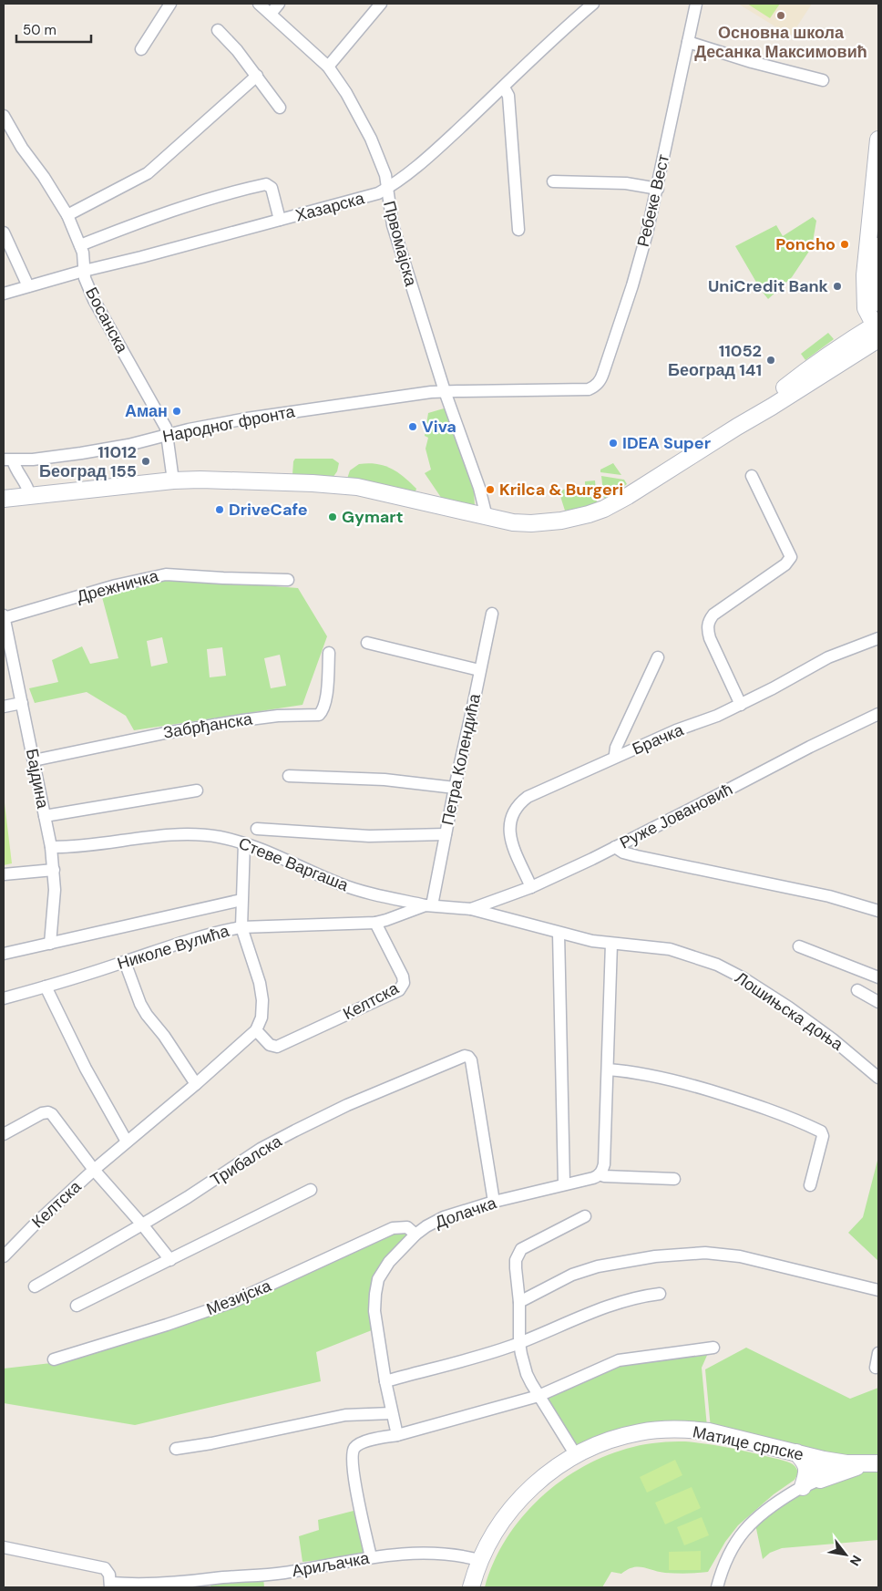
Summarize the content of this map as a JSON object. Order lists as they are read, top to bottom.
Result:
{
  "streets": {
    "main road": ["Матице српске"],
    "street": [
      "Ребеке Вест",
      "Хазарска",
      "Првомајска",
      "Босанска",
      "Народног фронта",
      "Дрежничка",
      "Забрђанска",
      "Брачка",
      "Петра Колендића",
      "Бајдина",
      "Руже Јовановић",
      "Стеве Варгаша",
      "Николе Вулића",
      "Келтска",
      "Лошињска доња",
      "Трибалска",
      "Долачка",
      "Мезијска",
      "Ариљачка"
    ]
  },
  "crossings": [
    ["Ребеке Вест", "Народног фронта"],
    ["Хазарска", "Првомајска"],
    ["Хазарска", "Босанска"],
    ["Првомајска", "Народног фронта"],
    ["Босанска", "Народног фронта"],
    ["Дрежничка", "Бајдина"],
    ["Забрђанска", "Бајдина"],
    ["Брачка", "Руже Јовановић"],
    ["Петра Колендића", "Стеве Варгаша"],
    ["Бајдина", "Стеве Варгаша"],
    ["Николе Вулића", "Келтска"],
    ["Трибалска", "Долачка"],
    ["Долачка", "Мезијска"],
    ["Матице српске", "Ариљачка"]
  ],
  "places": [
    "Основна школа Десанка Максимовић",
    "Poncho",
    "UniCredit Bank",
    "11052 Београд 141",
    "Аман",
    "Viva",
    "IDEA Super",
    "11012 Београд 155",
    "Krilca & Burgeri",
    "DriveCafe",
    "Gymart"
  ],
  "scale_bar": "50 m",
  "north": "bottom right"
}
